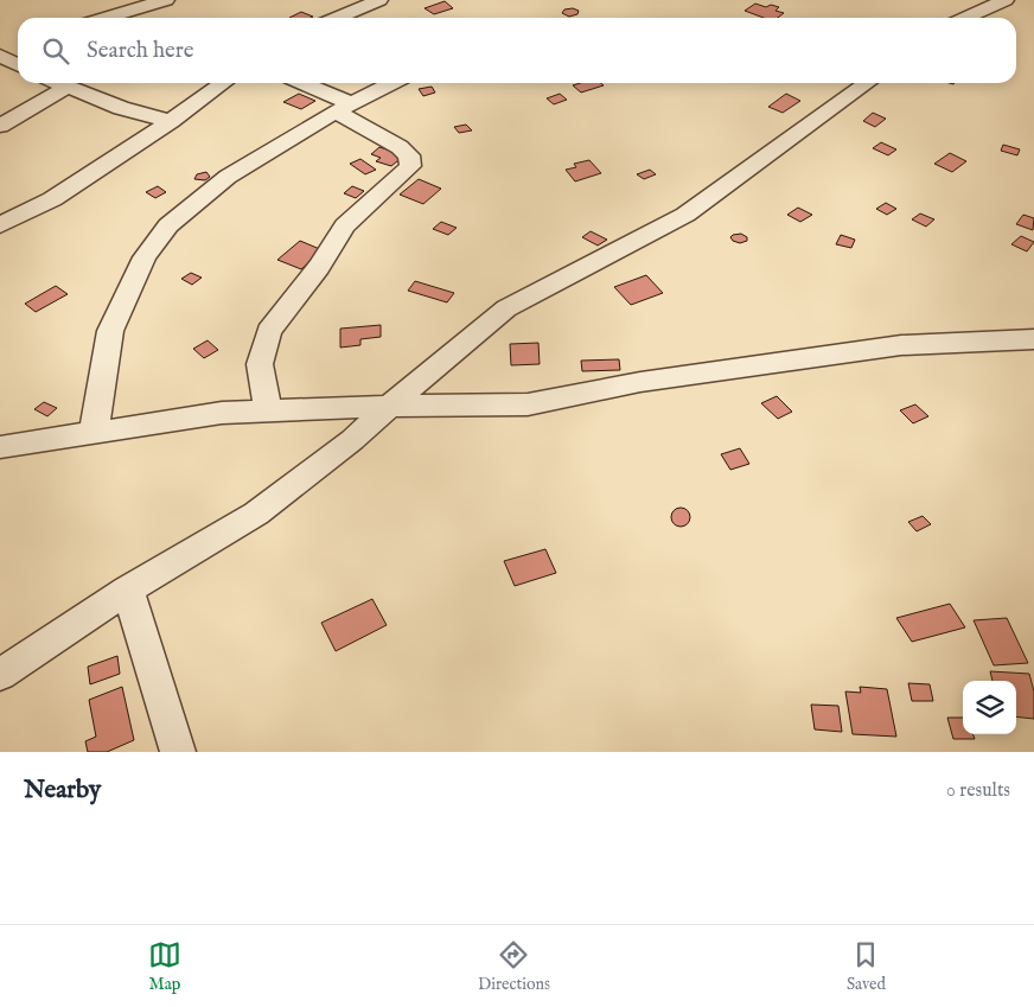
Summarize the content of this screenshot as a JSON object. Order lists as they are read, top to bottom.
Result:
{
  "page": {
    "search": "Search here",
    "heading": ["Nearby", "0 results"],
    "nav": ["Map", "Directions", "Saved"]
  }
}
